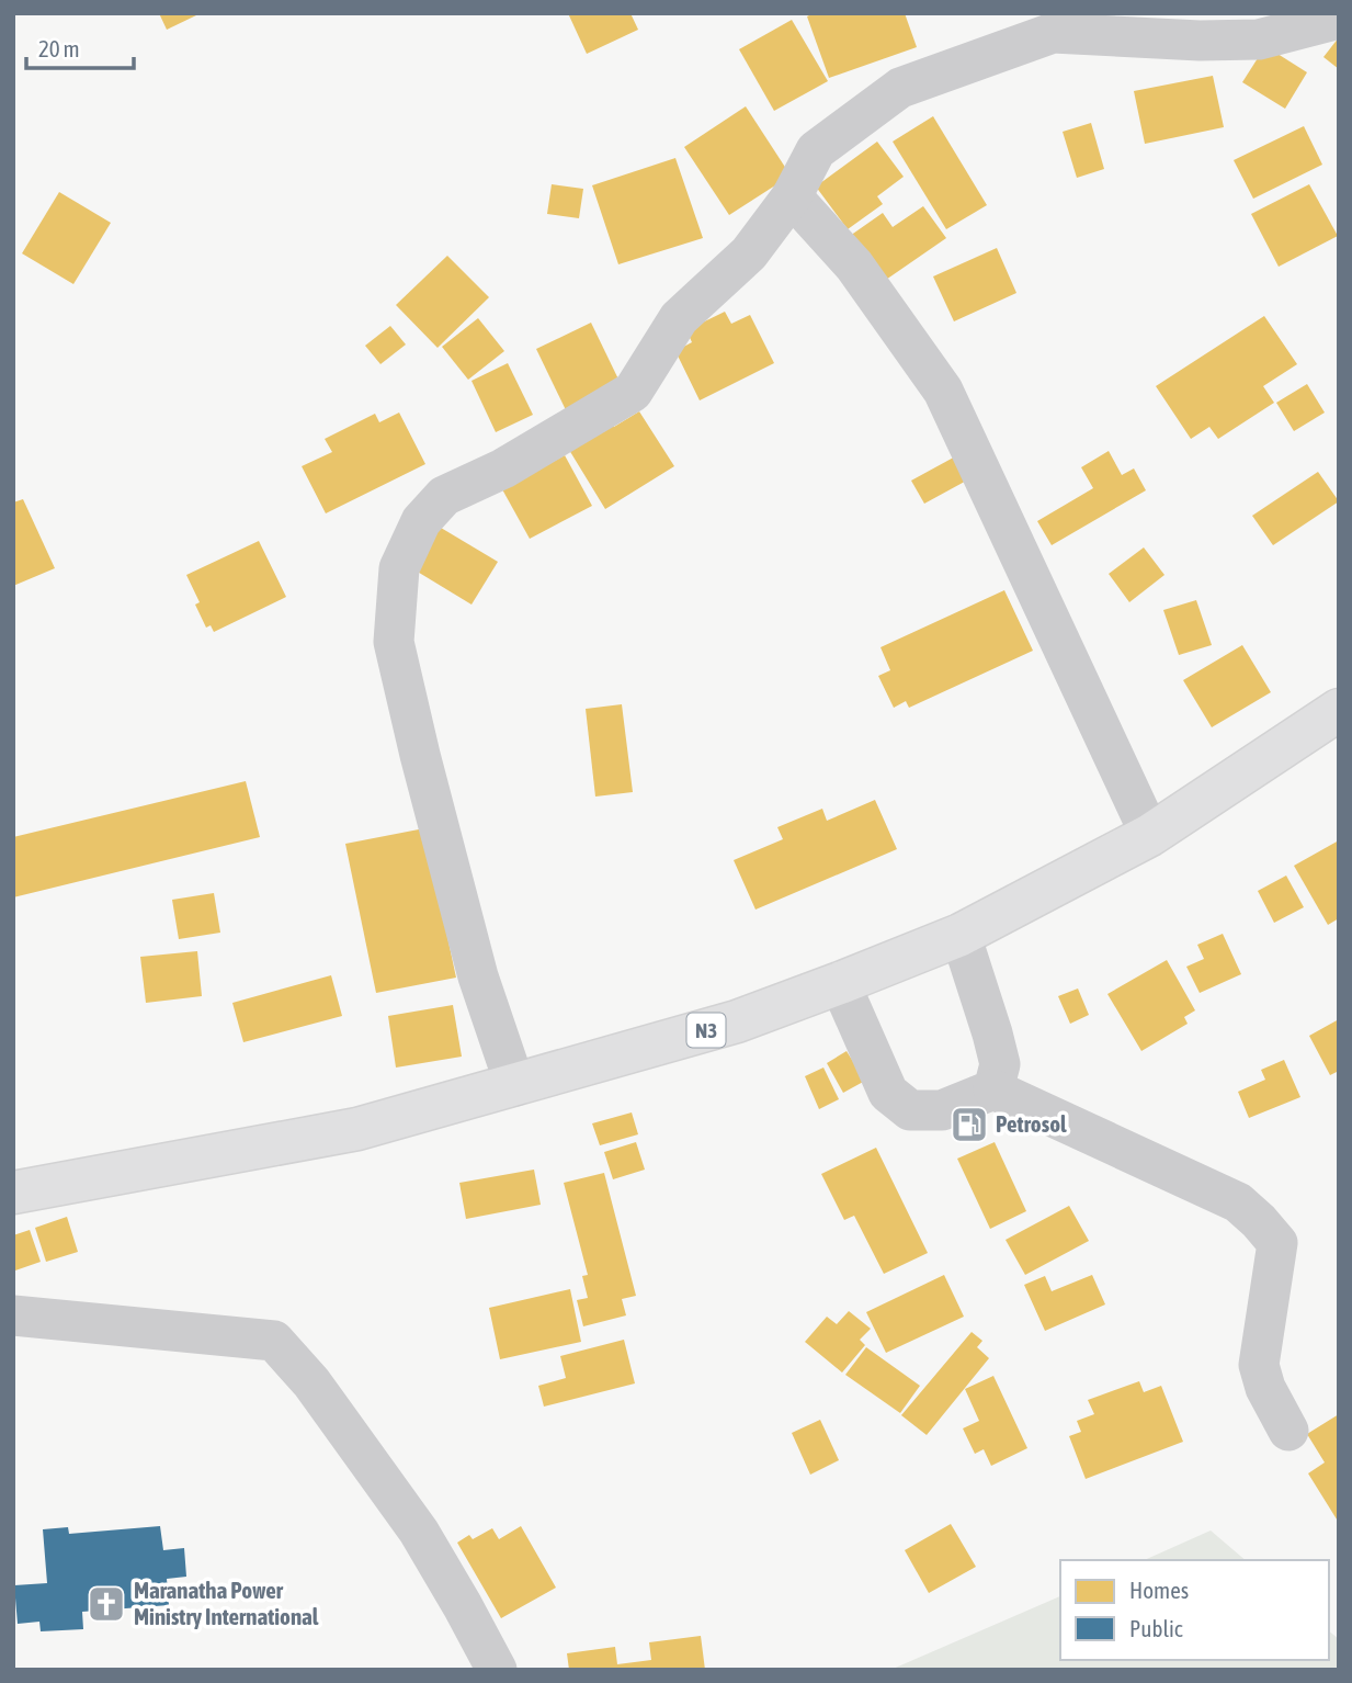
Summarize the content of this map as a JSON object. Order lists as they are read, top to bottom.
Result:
{
  "streets": {
    "main road": ["N3"]
  },
  "places": {
    "fuel station": ["Petrosol"],
    "church": ["Maranatha Power Ministry International"]
  },
  "legend": ["Homes", "Public"],
  "scale_bar": "20 m"
}
